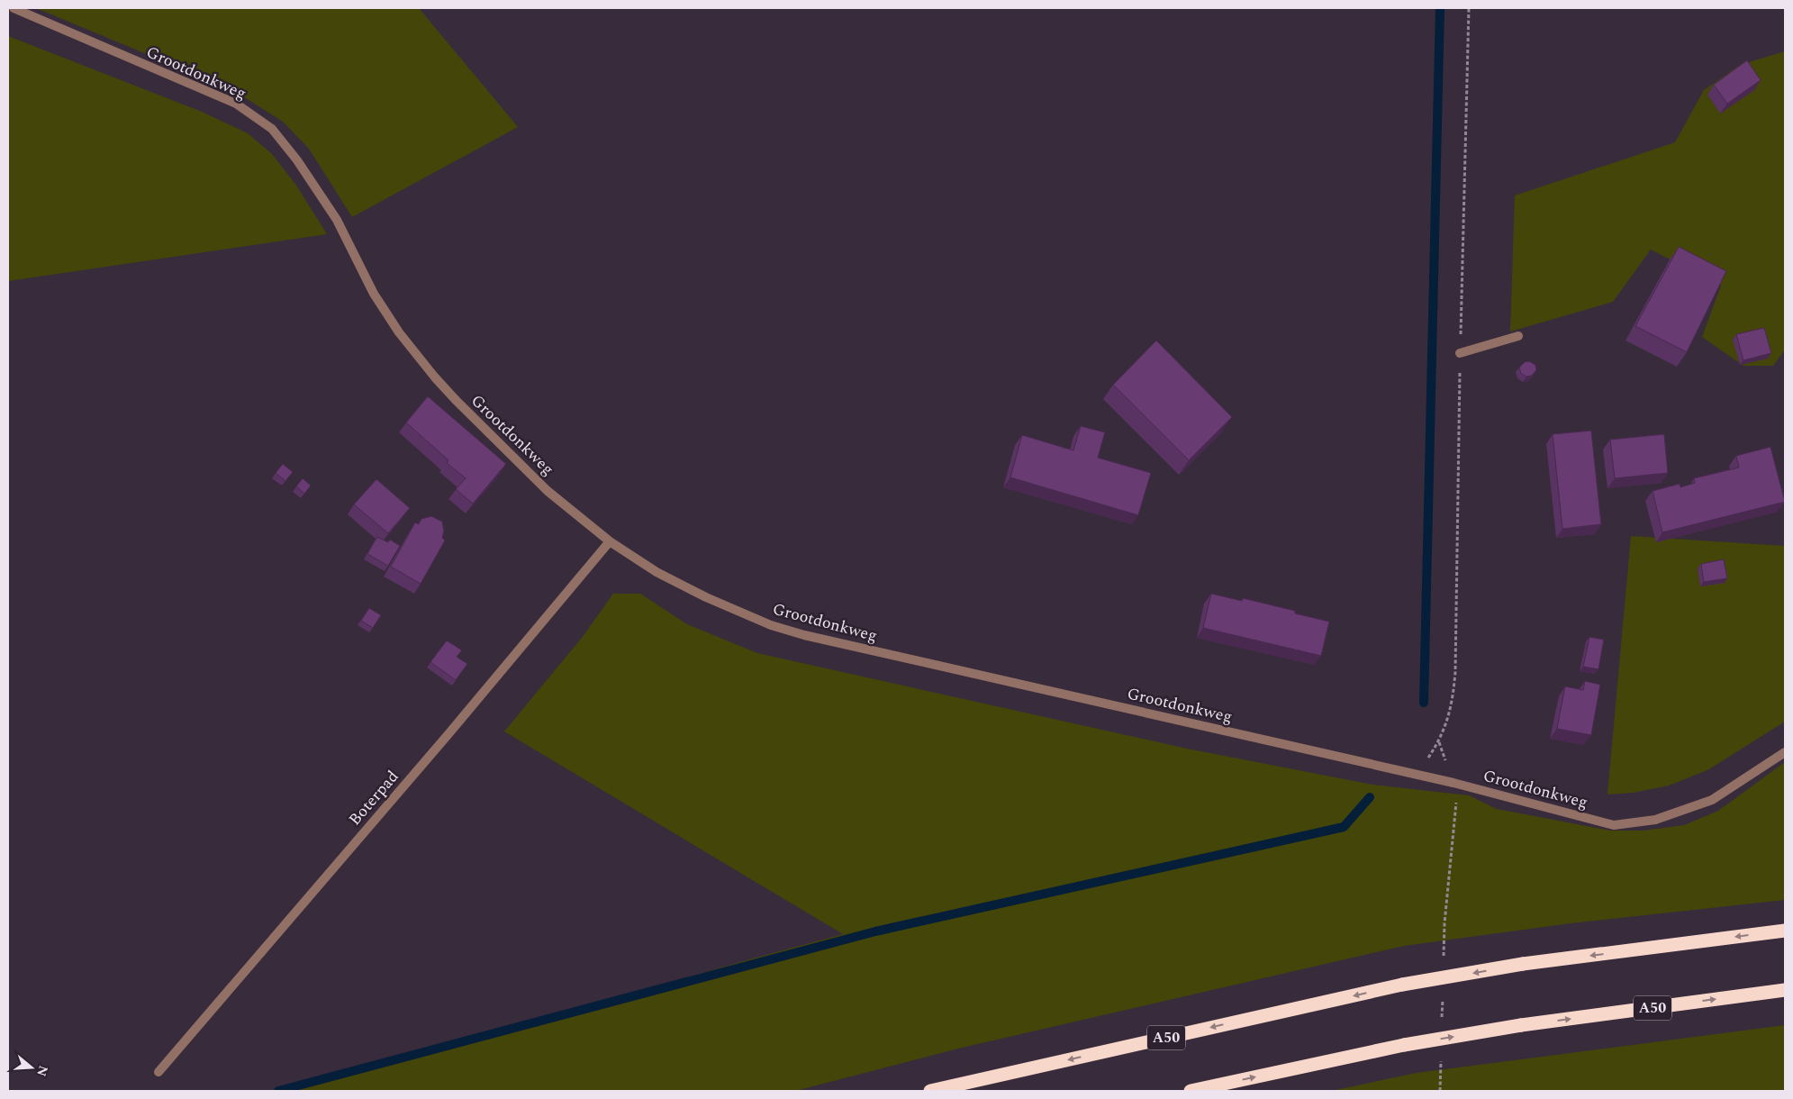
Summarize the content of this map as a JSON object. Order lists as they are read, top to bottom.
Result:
{
  "streets": {
    "highway": ["A50"],
    "street": ["Grootdonkweg", "Boterpad"]
  },
  "crossings": [
    ["Grootdonkweg", "Boterpad"]
  ],
  "north": "right"
}
